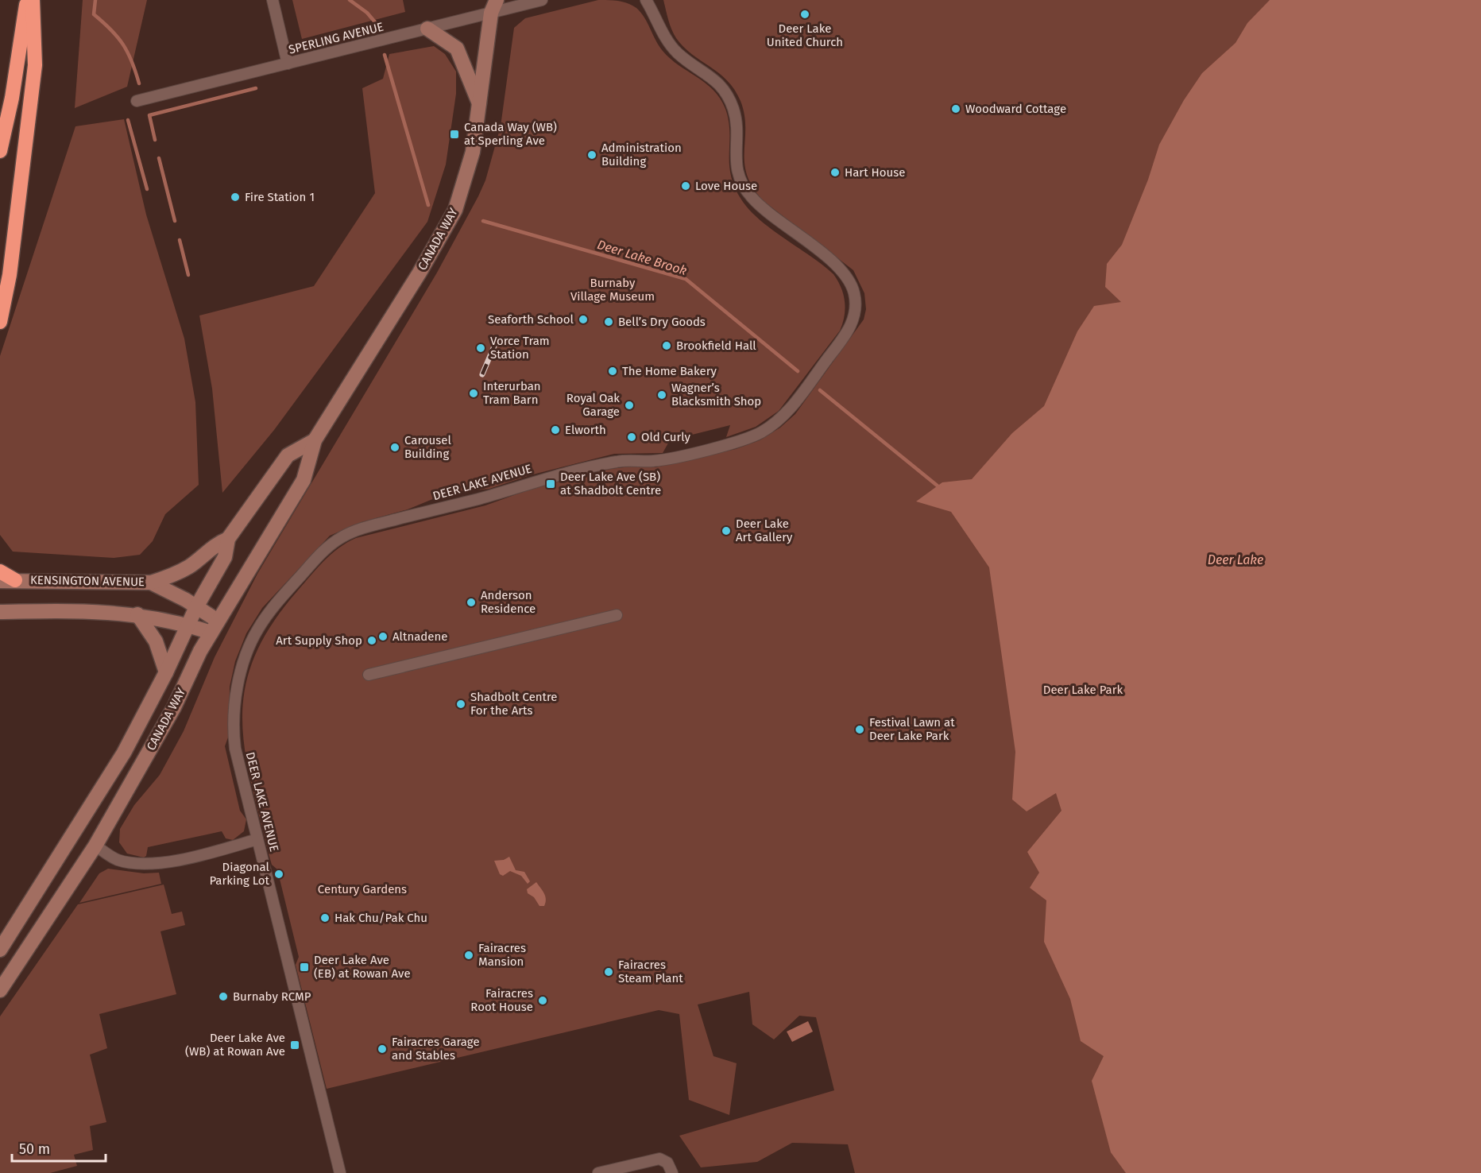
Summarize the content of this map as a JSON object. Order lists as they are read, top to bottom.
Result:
{
  "streets": {
    "main road": ["CANADA WAY", "KENSINGTON AVENUE"],
    "street": ["SPERLING AVENUE", "DEER LAKE AVENUE"]
  },
  "crossings": [
    ["SPERLING AVENUE", "CANADA WAY"],
    ["CANADA WAY", "KENSINGTON AVENUE"]
  ],
  "water": ["Deer Lake Brook", "Deer Lake"],
  "parks": ["Burnaby Village Museum", "Deer Lake Park", "Century Gardens"],
  "places": {
    "other": [
      "Deer Lake United Church",
      "Woodward Cottage",
      "Administration Building",
      "Hart House",
      "Love House",
      "Fire Station 1",
      "Seaforth School",
      "Bell’s Dry Goods",
      "Brookfield Hall",
      "Vorce Tram Station",
      "The Home Bakery",
      "Interurban Tram Barn",
      "Wagner’s Blacksmith Shop",
      "Royal Oak Garage",
      "Elworth",
      "Old Curly",
      "Carousel Building",
      "Deer Lake Art Gallery",
      "Anderson Residence",
      "Altnadene",
      "Art Supply Shop",
      "Shadbolt Centre For the Arts",
      "Festival Lawn at Deer Lake Park",
      "Diagonal Parking Lot",
      "Hak Chu/Pak Chu",
      "Fairacres Mansion",
      "Fairacres Steam Plant",
      "Burnaby RCMP",
      "Fairacres Root House",
      "Fairacres Garage and Stables"
    ],
    "transit": [
      "Canada Way (WB) at Sperling Ave",
      "Deer Lake Ave (SB) at Shadbolt Centre",
      "Deer Lake Ave (EB) at Rowan Ave",
      "Deer Lake Ave (WB) at Rowan Ave"
    ]
  },
  "scale_bar": "50 m"
}
